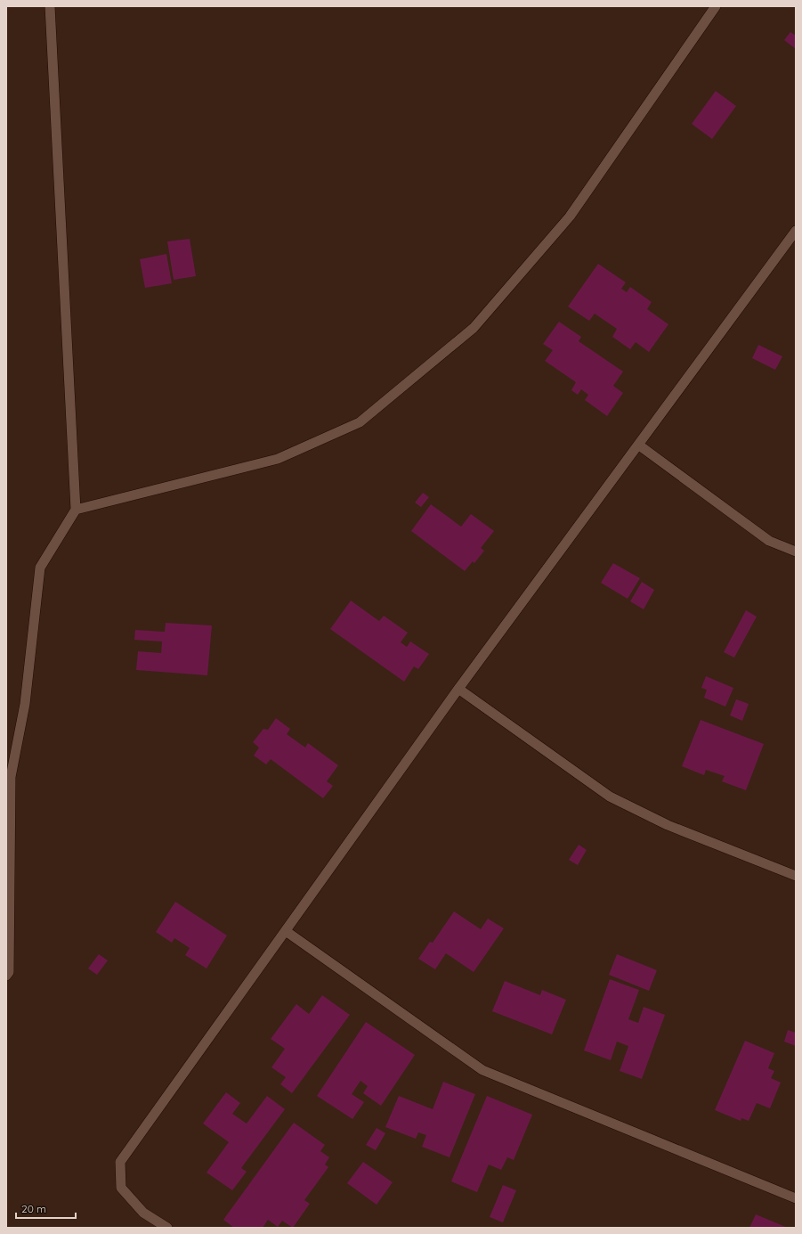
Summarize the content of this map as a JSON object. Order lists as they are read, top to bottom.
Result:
{
  "scale_bar": "20 m"
}
